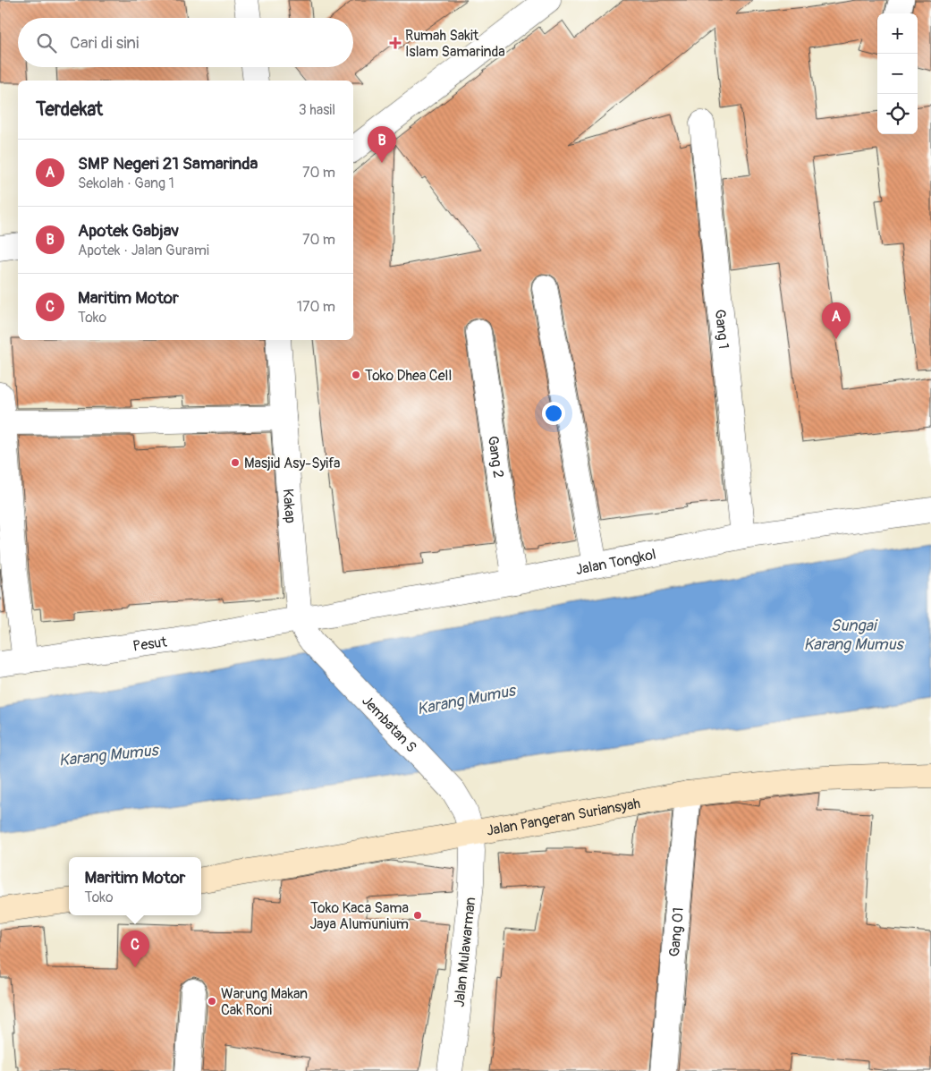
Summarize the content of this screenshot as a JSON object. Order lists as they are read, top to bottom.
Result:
{
  "streets": {
    "main road": ["Jalan Pangeran Suriansyah"],
    "street": [
      "Gang 1",
      "Gang 2",
      "Kakap",
      "Jalan Tongkol",
      "Pesut",
      "Jembatan S",
      "Gang 01",
      "Jalan Mulawarman"
    ]
  },
  "crossings": [
    ["Gang 1", "Jalan Tongkol"],
    ["Gang 2", "Jalan Tongkol"],
    ["Kakap", "Jalan Tongkol"],
    ["Kakap", "Pesut"],
    ["Kakap", "Jembatan S"],
    ["Jalan Tongkol", "Pesut"],
    ["Jalan Tongkol", "Jembatan S"],
    ["Pesut", "Jembatan S"],
    ["Jembatan S", "Jalan Pangeran Suriansyah"],
    ["Jembatan S", "Jalan Mulawarman"],
    ["Jalan Pangeran Suriansyah", "Gang 01"],
    ["Jalan Pangeran Suriansyah", "Jalan Mulawarman"]
  ],
  "water": ["Sungai Karang Mumus", "Karang Mumus"],
  "places": {
    "health": ["Rumah Sakit Islam Samarinda"],
    "other": [
      "Toko Dhea Cell",
      "Masjid Asy-Syifa",
      "Toko Kaca Sama Jaya Alumunium",
      "Warung Makan Cak Roni"
    ]
  },
  "page": {
    "map_buttons": ["+", "−"],
    "search": "Cari di sini",
    "heading": ["Terdekat", "3 hasil"],
    "pins": ["B", "A", "C"],
    "list": [
      {
        "mark": "A",
        "name": "SMP Negeri 21 Samarinda",
        "note": "Sekolah · Gang 1",
        "value": "70 m"
      },
      {
        "mark": "B",
        "name": "Apotek Gabjav",
        "note": "Apotek · Jalan Gurami",
        "value": "70 m"
      },
      {
        "mark": "C",
        "name": "Maritim Motor",
        "note": "Toko",
        "value": "170 m"
      }
    ],
    "popup": ["Maritim Motor", "Toko"]
  }
}
